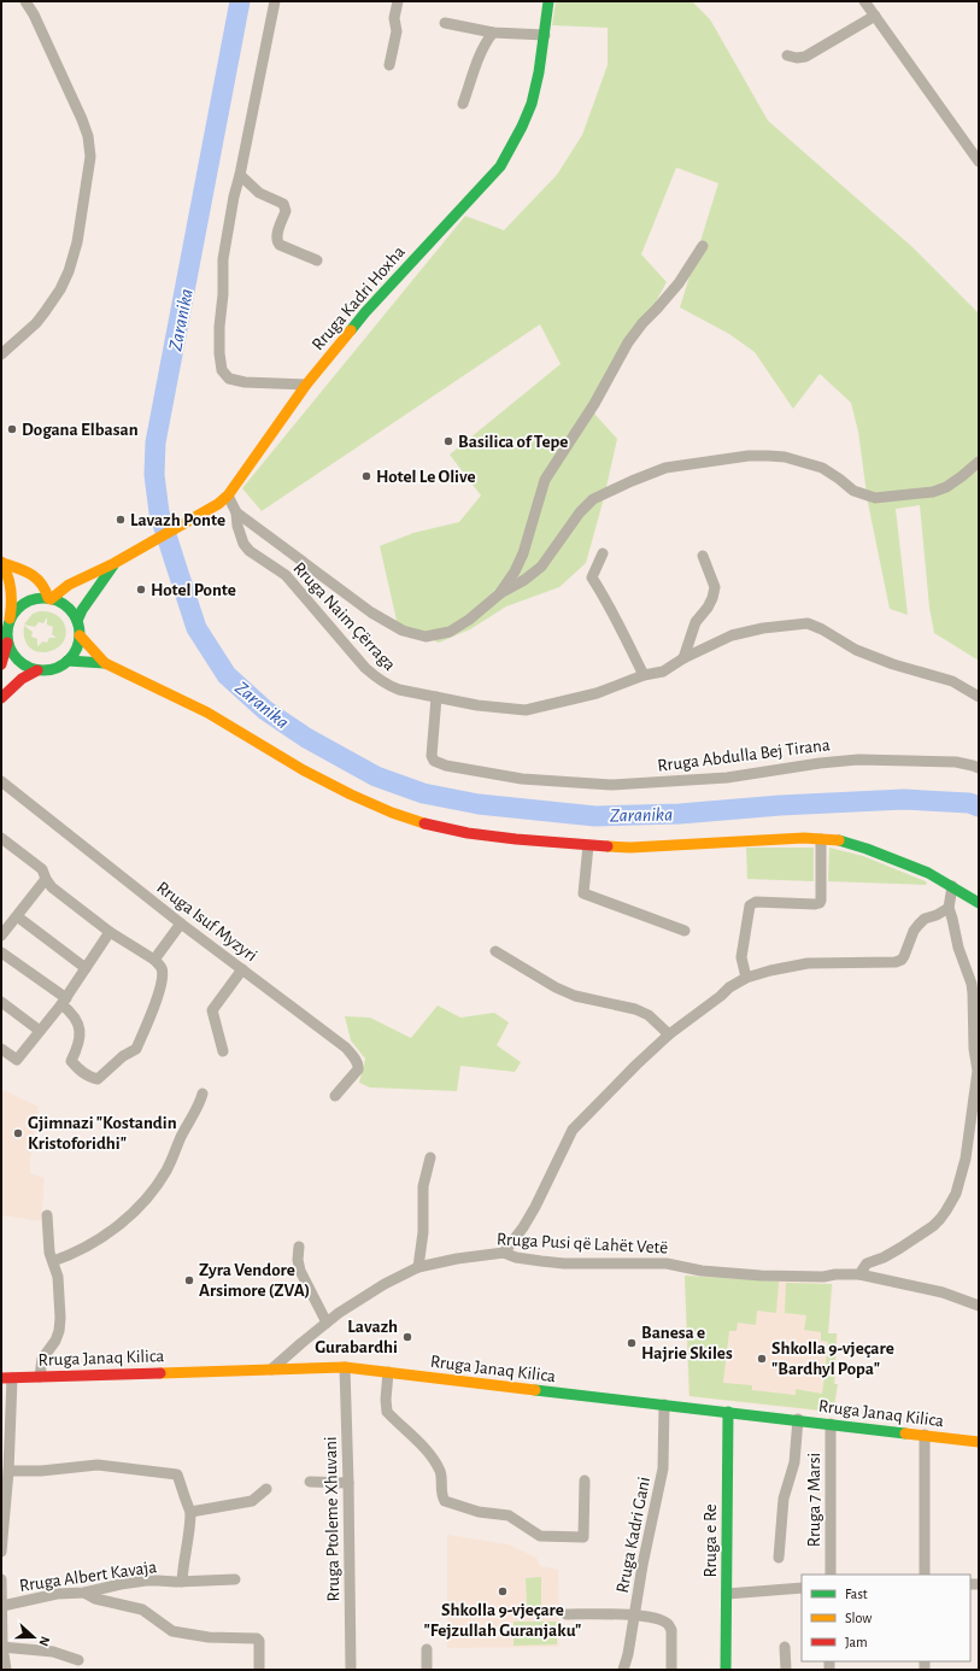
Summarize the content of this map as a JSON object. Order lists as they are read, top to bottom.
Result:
{
  "streets": {
    "main road": ["Rruga Kadri Hoxha", "Rruga Janaq Kilica", "Rruga e Re"],
    "street": [
      "Rruga Naim Çërraga",
      "Rruga Abdulla Bej Tirana",
      "Rruga Isuf Myzyri",
      "Rruga Pusi që Lahët Vetë",
      "Rruga 7 Marsi",
      "Rruga Ptoleme Xhuvani",
      "Rruga Kadri Gani",
      "Rruga Albert Kavaja"
    ]
  },
  "crossings": [
    ["Rruga Naim Çërraga", "Rruga Abdulla Bej Tirana"],
    ["Rruga Pusi që Lahët Vetë", "Rruga Janaq Kilica"],
    ["Rruga Janaq Kilica", "Rruga 7 Marsi"],
    ["Rruga Janaq Kilica", "Rruga Ptoleme Xhuvani"],
    ["Rruga Janaq Kilica", "Rruga Kadri Gani"],
    ["Rruga Janaq Kilica", "Rruga e Re"]
  ],
  "water": ["Zaranika"],
  "places": [
    "Dogana Elbasan",
    "Basilica of Tepe",
    "Hotel Le Olive",
    "Lavazh Ponte",
    "Hotel Ponte",
    "Gjimnazi \"Kostandin Kristoforidhi\"",
    "Zyra Vendore Arsimore (ZVA)",
    "Lavazh Gurabardhi",
    "Banesa e Hajrie Skiles",
    "Shkolla 9-vjeçare \"Bardhyl Popa\"",
    "Shkolla 9-vjeçare \"Fejzullah Guranjaku\""
  ],
  "legend": ["Fast", "Slow", "Jam"],
  "north": "right"
}
